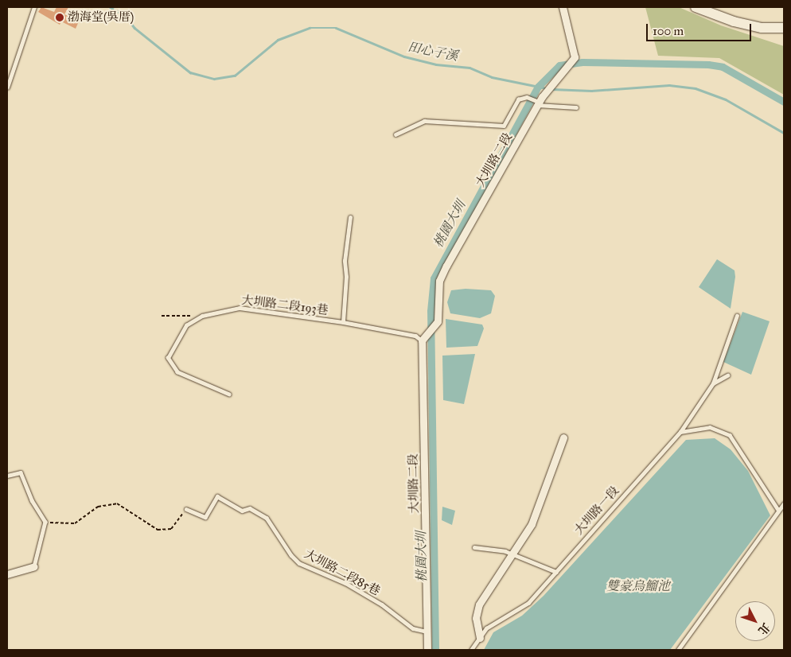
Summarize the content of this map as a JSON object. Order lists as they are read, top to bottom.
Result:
{
  "streets": {
    "street": ["大圳路二段"],
    "lane": ["大圳路二段193巷", "大圳路一段", "大圳路二段85巷"]
  },
  "crossings": [
    ["大圳路二段", "大圳路二段193巷"],
    ["大圳路二段", "大圳路二段85巷"]
  ],
  "water": ["田心子溪", "桃園大圳", "雙豪烏鰡池"],
  "places": ["渤海堂(吳厝)"],
  "scale_bar": "100 m",
  "north": "bottom right"
}
